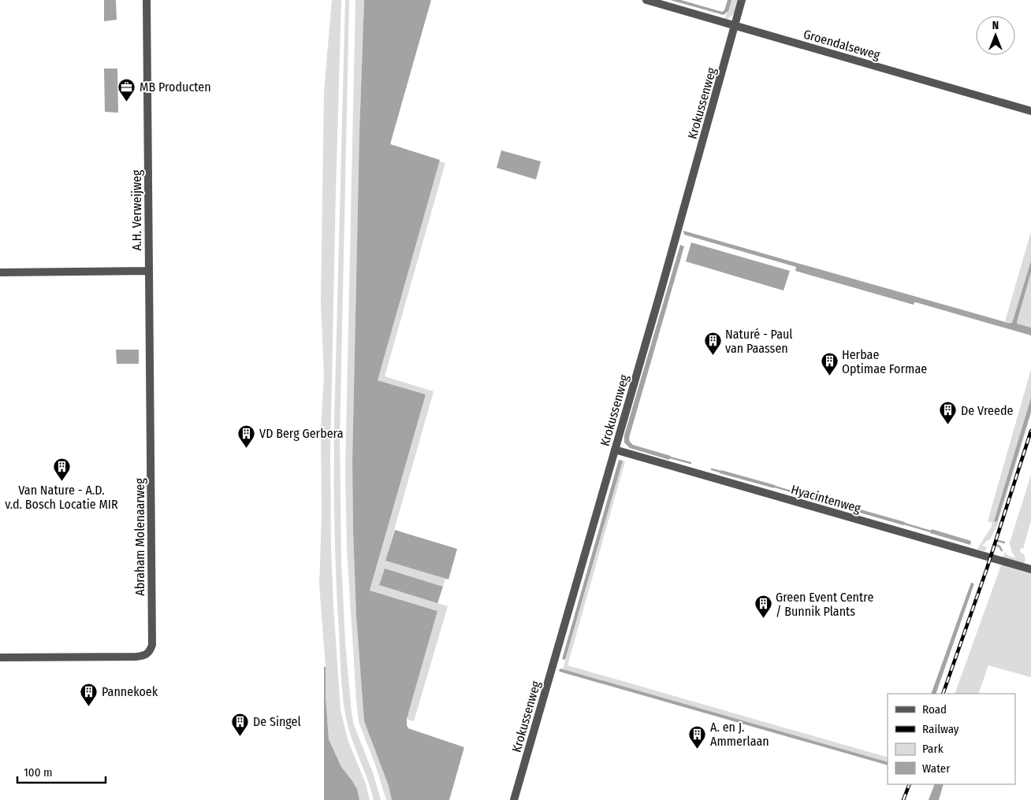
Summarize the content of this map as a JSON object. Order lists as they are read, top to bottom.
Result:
{
  "streets": {
    "street": [
      "Groendalseweg",
      "Krokussenweg",
      "A.H. Verweijweg",
      "Hyacintenweg",
      "Abraham Molenaarweg"
    ]
  },
  "crossings": [
    ["Groendalseweg", "Krokussenweg"],
    ["Krokussenweg", "Hyacintenweg"],
    ["A.H. Verweijweg", "Abraham Molenaarweg"]
  ],
  "places": {
    "office": ["MB Producten"],
    "building": [
      "Naturé - Paul van Paassen",
      "Herbae Optimae Formae",
      "De Vreede",
      "VD Berg Gerbera",
      "Van Nature - A.D. v.d. Bosch Locatie MIR",
      "Green Event Centre / Bunnik Plants",
      "Pannekoek",
      "De Singel",
      "A. en J. Ammerlaan"
    ]
  },
  "legend": [
    "Road",
    "Railway",
    "Park",
    "Water"
  ],
  "scale_bar": "100 m",
  "north": "top"
}
